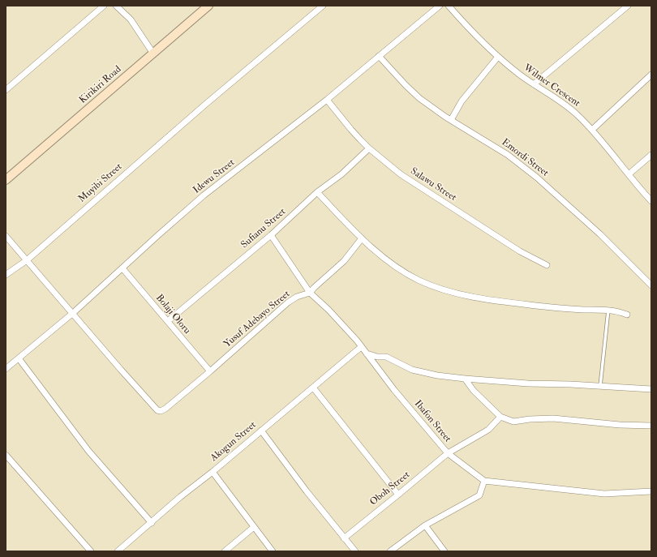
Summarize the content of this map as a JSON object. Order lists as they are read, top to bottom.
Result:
{
  "streets": {
    "main road": ["Kirikiri Road"],
    "street": [
      "Wilmer Crescent",
      "Emordi Street",
      "Idewu Street",
      "Muyibi Street",
      "Salawu Street",
      "Sufianu Street",
      "Bolaji Oloru",
      "Yusuf Adebayo Street",
      "Ibafon Street",
      "Akogun Street",
      "Oboh Street"
    ]
  },
  "crossings": [
    ["Emordi Street", "Idewu Street"],
    ["Idewu Street", "Salawu Street"],
    ["Idewu Street", "Bolaji Oloru"],
    ["Idewu Street", "Yusuf Adebayo Street"],
    ["Salawu Street", "Sufianu Street"],
    ["Sufianu Street", "Bolaji Oloru"],
    ["Sufianu Street", "Ibafon Street"],
    ["Bolaji Oloru", "Yusuf Adebayo Street"],
    ["Yusuf Adebayo Street", "Ibafon Street"],
    ["Ibafon Street", "Akogun Street"],
    ["Ibafon Street", "Oboh Street"]
  ]
}
